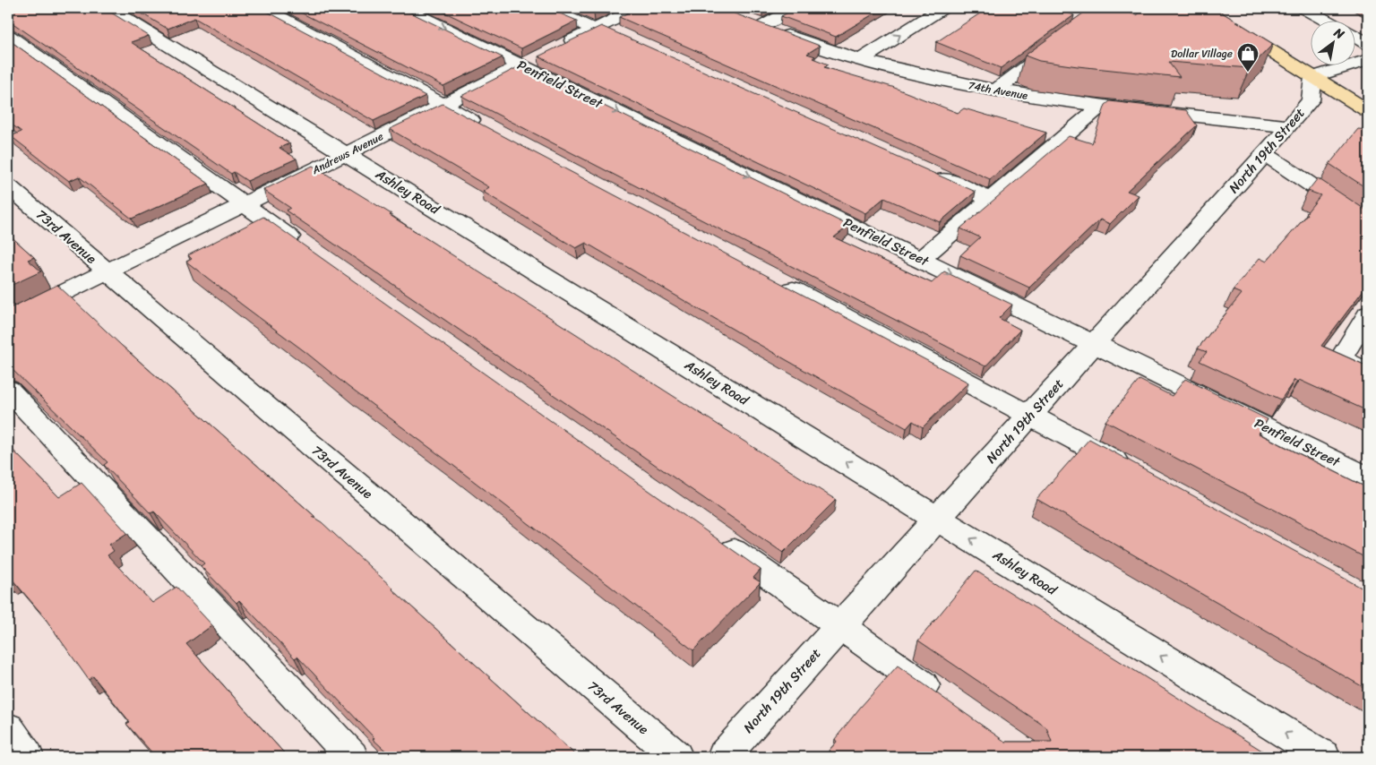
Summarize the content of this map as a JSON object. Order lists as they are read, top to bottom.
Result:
{
  "streets": {
    "street": [
      "Penfield Street",
      "74th Avenue",
      "North 19th Street",
      "Andrews Avenue",
      "Ashley Road",
      "73rd Avenue"
    ]
  },
  "crossings": [
    ["Penfield Street", "North 19th Street"],
    ["Penfield Street", "Andrews Avenue"],
    ["74th Avenue", "North 19th Street"],
    ["North 19th Street", "Ashley Road"],
    ["Andrews Avenue", "Ashley Road"],
    ["Andrews Avenue", "73rd Avenue"]
  ],
  "places": {
    "shop": ["Dollar Village"]
  },
  "north": "top right"
}
